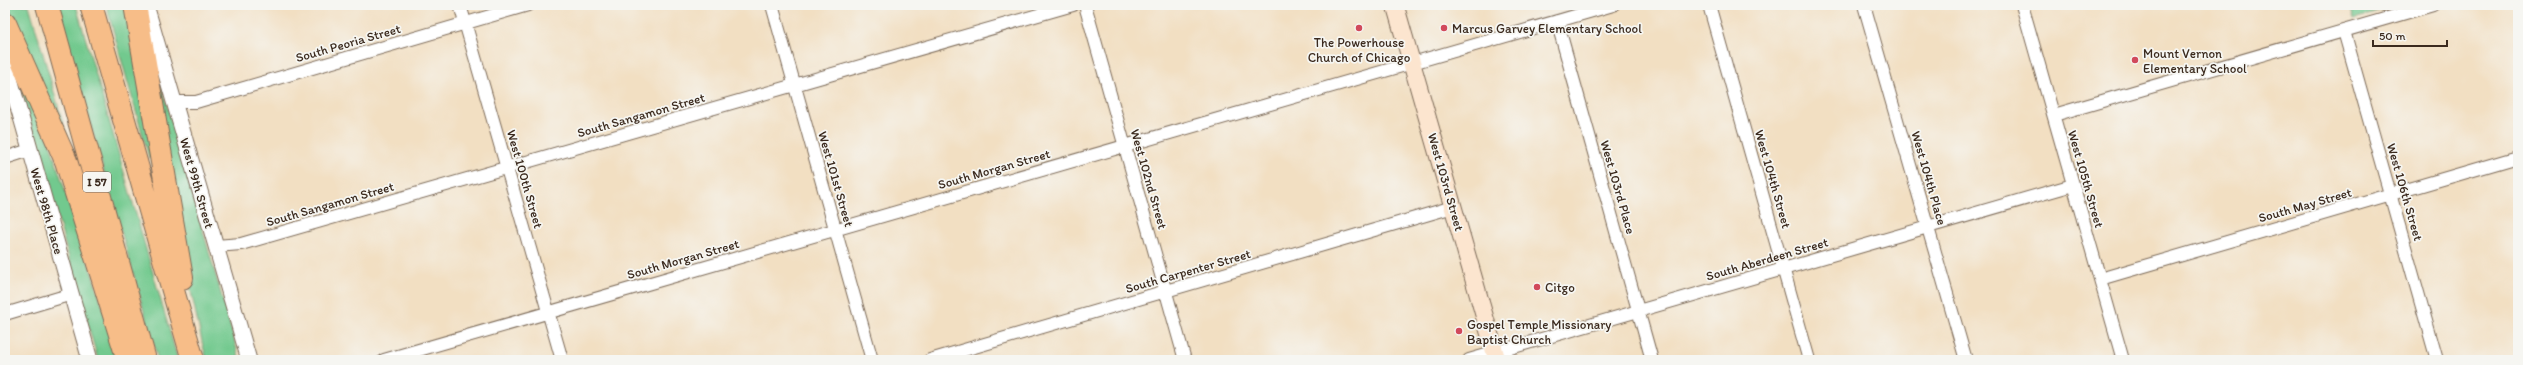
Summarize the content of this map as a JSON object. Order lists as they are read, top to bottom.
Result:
{
  "streets": {
    "highway": ["I 57"],
    "main road": ["West 103rd Street"],
    "street": [
      "South Peoria Street",
      "South Sangamon Street",
      "South Morgan Street",
      "West 104th Place",
      "West 100th Street",
      "West 101st Street",
      "West 102nd Street",
      "West 104th Street",
      "West 105th Street",
      "West 99th Street",
      "West 103rd Place",
      "West 106th Street",
      "South May Street",
      "West 98th Place",
      "South Aberdeen Street",
      "South Carpenter Street"
    ]
  },
  "crossings": [
    ["South Peoria Street", "West 100th Street"],
    ["South Peoria Street", "West 99th Street"],
    ["South Sangamon Street", "West 100th Street"],
    ["South Sangamon Street", "West 101st Street"],
    ["South Sangamon Street", "West 99th Street"],
    ["South Morgan Street", "West 100th Street"],
    ["South Morgan Street", "West 101st Street"],
    ["South Morgan Street", "West 102nd Street"],
    ["South Morgan Street", "West 103rd Street"],
    ["South Morgan Street", "West 103rd Place"],
    ["West 104th Place", "South Aberdeen Street"],
    ["West 102nd Street", "South Carpenter Street"],
    ["West 104th Street", "South Aberdeen Street"],
    ["West 105th Street", "South May Street"],
    ["West 105th Street", "South Aberdeen Street"],
    ["West 103rd Street", "South Aberdeen Street"],
    ["West 103rd Street", "South Carpenter Street"],
    ["West 103rd Place", "South Aberdeen Street"],
    ["West 106th Street", "South May Street"]
  ],
  "places": [
    "The Powerhouse Church of Chicago",
    "Marcus Garvey Elementary School",
    "Mount Vernon Elementary School",
    "Citgo",
    "Gospel Temple Missionary Baptist Church"
  ],
  "scale_bar": "50 m"
}
